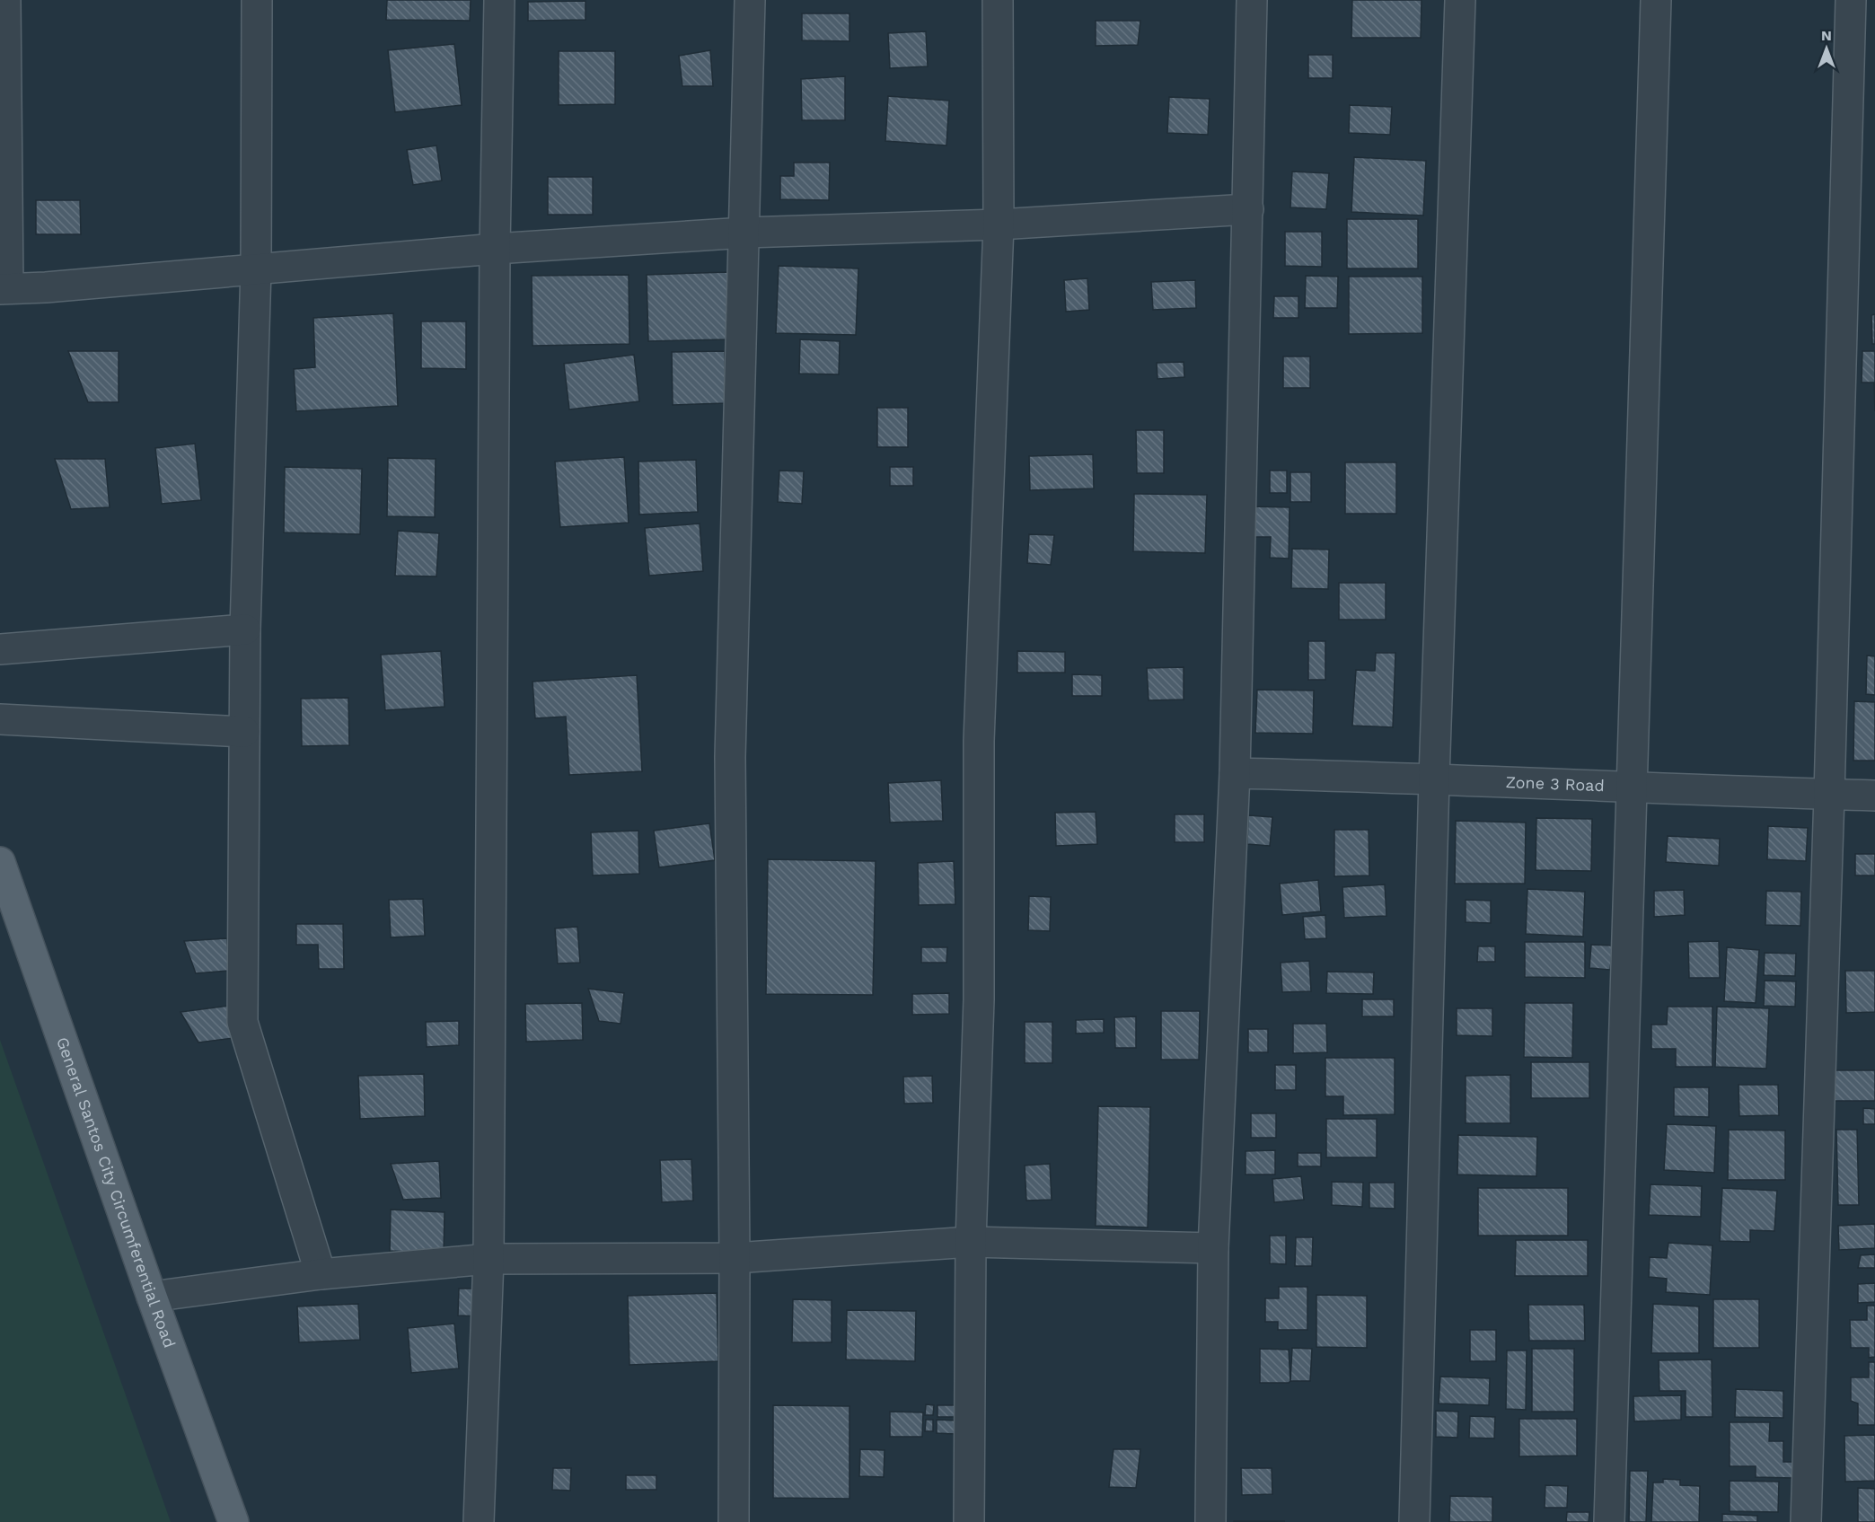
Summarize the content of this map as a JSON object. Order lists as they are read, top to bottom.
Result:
{
  "streets": {
    "main road": ["General Santos City Circumferential Road"],
    "street": ["Zone 3 Road"]
  },
  "north": "top"
}
